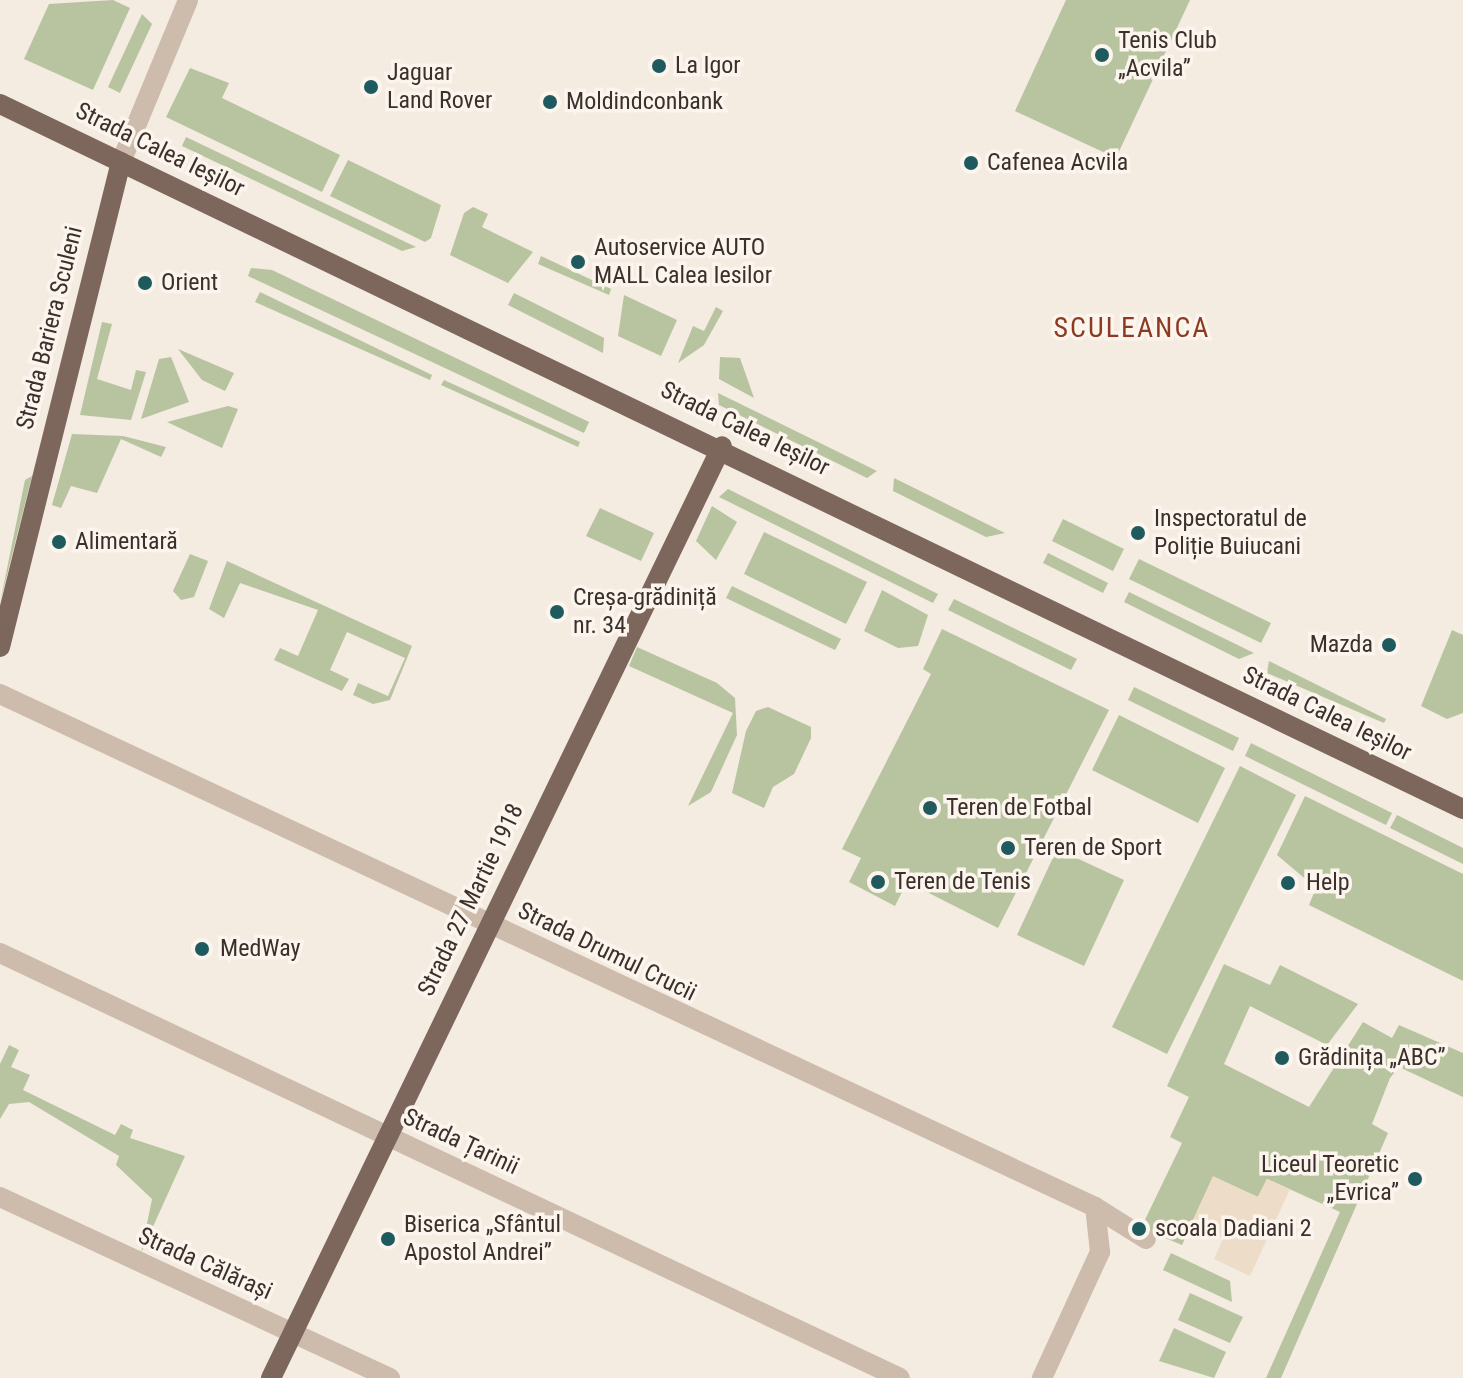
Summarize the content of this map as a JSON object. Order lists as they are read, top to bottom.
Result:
{
  "streets": {
    "main road": ["Strada Calea Ieșilor", "Strada Bariera Sculeni", "Strada 27 Martie 1918"],
    "street": ["Strada Drumul Crucii", "Strada Țarinii", "Strada Călărași"]
  },
  "crossings": [
    ["Strada Calea Ieșilor", "Strada Bariera Sculeni"],
    ["Strada Calea Ieșilor", "Strada 27 Martie 1918"],
    ["Strada 27 Martie 1918", "Strada Drumul Crucii"],
    ["Strada 27 Martie 1918", "Strada Țarinii"],
    ["Strada 27 Martie 1918", "Strada Călărași"]
  ],
  "districts": ["SCULEANCA"],
  "places": [
    "Tenis Club „Acvila”",
    "La Igor",
    "Jaguar Land Rover",
    "Moldindconbank",
    "Cafenea Acvila",
    "Autoservice AUTO MALL Calea Iesilor",
    "Orient",
    "Inspectoratul de Poliție Buiucani",
    "Alimentară",
    "Creșa-grădiniță nr. 34",
    "Mazda",
    "Teren de Fotbal",
    "Teren de Sport",
    "Teren de Tenis",
    "Help",
    "MedWay",
    "Grădinița „ABC”",
    "Liceul Teoretic „Evrica”",
    "scoala Dadiani 2",
    "Biserica „Sfântul Apostol Andrei”"
  ]
}
